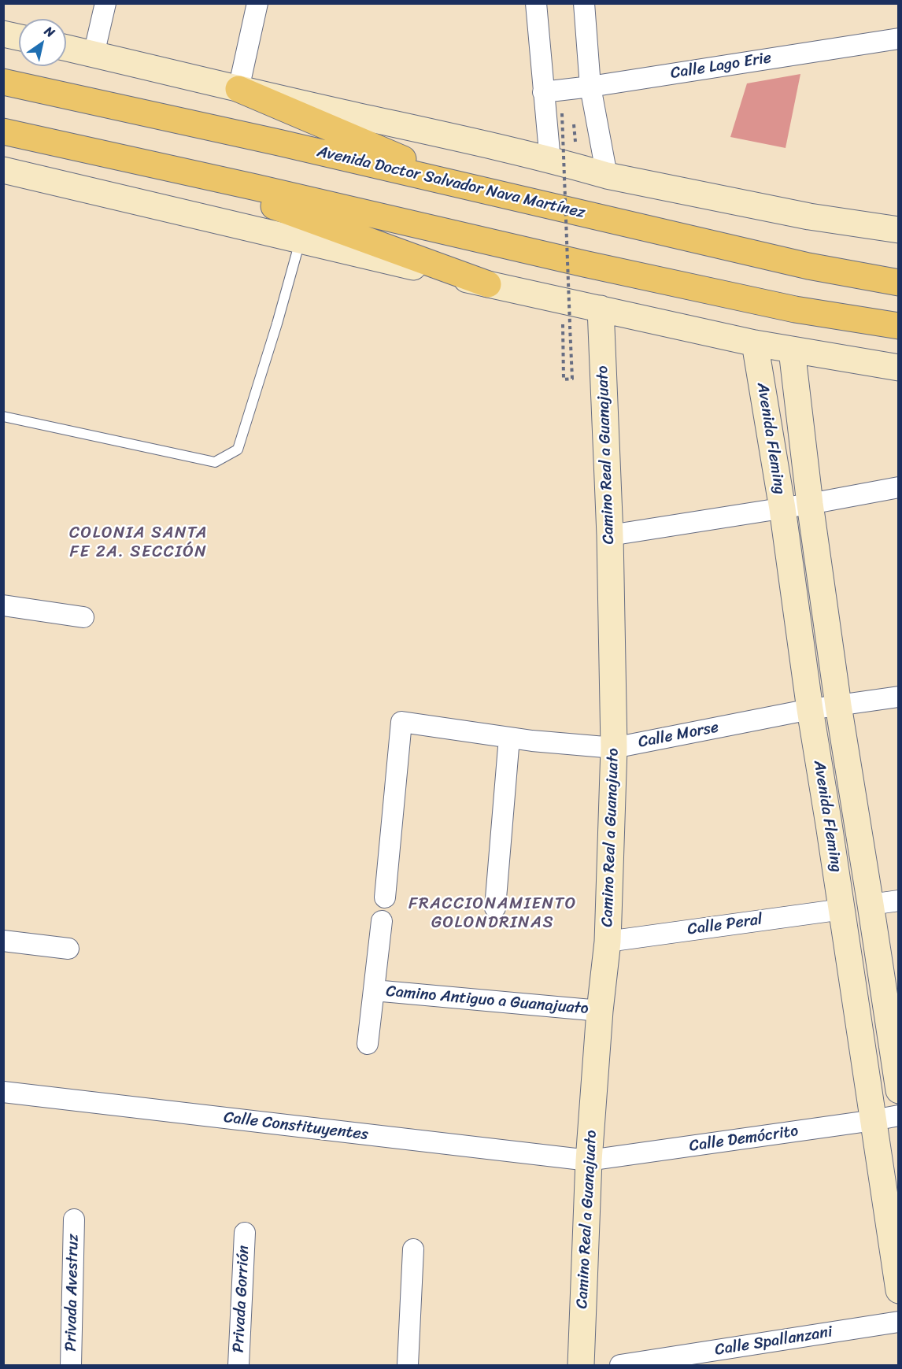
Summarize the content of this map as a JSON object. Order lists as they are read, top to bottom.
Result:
{
  "streets": {
    "highway": ["Avenida Doctor Salvador Nava Martínez"],
    "street": [
      "Calle Lago Erie",
      "Avenida Fleming",
      "Camino Real a Guanajuato",
      "Calle Morse",
      "Calle Peral",
      "Camino Antiguo a Guanajuato",
      "Calle Constituyentes",
      "Calle Demócrito",
      "Privada Avestruz",
      "Privada Gorrión",
      "Calle Spallanzani"
    ]
  },
  "crossings": [
    ["Avenida Fleming", "Calle Morse"],
    ["Avenida Fleming", "Calle Peral"],
    ["Avenida Fleming", "Calle Demócrito"],
    ["Camino Real a Guanajuato", "Calle Morse"],
    ["Camino Real a Guanajuato", "Calle Peral"],
    ["Camino Real a Guanajuato", "Camino Antiguo a Guanajuato"],
    ["Camino Real a Guanajuato", "Calle Constituyentes"],
    ["Camino Real a Guanajuato", "Calle Demócrito"],
    ["Calle Constituyentes", "Calle Demócrito"]
  ],
  "districts": ["COLONIA SANTA FE 2A. SECCIÓN", "FRACCIONAMIENTO GOLONDRINAS"],
  "north": "top right"
}
